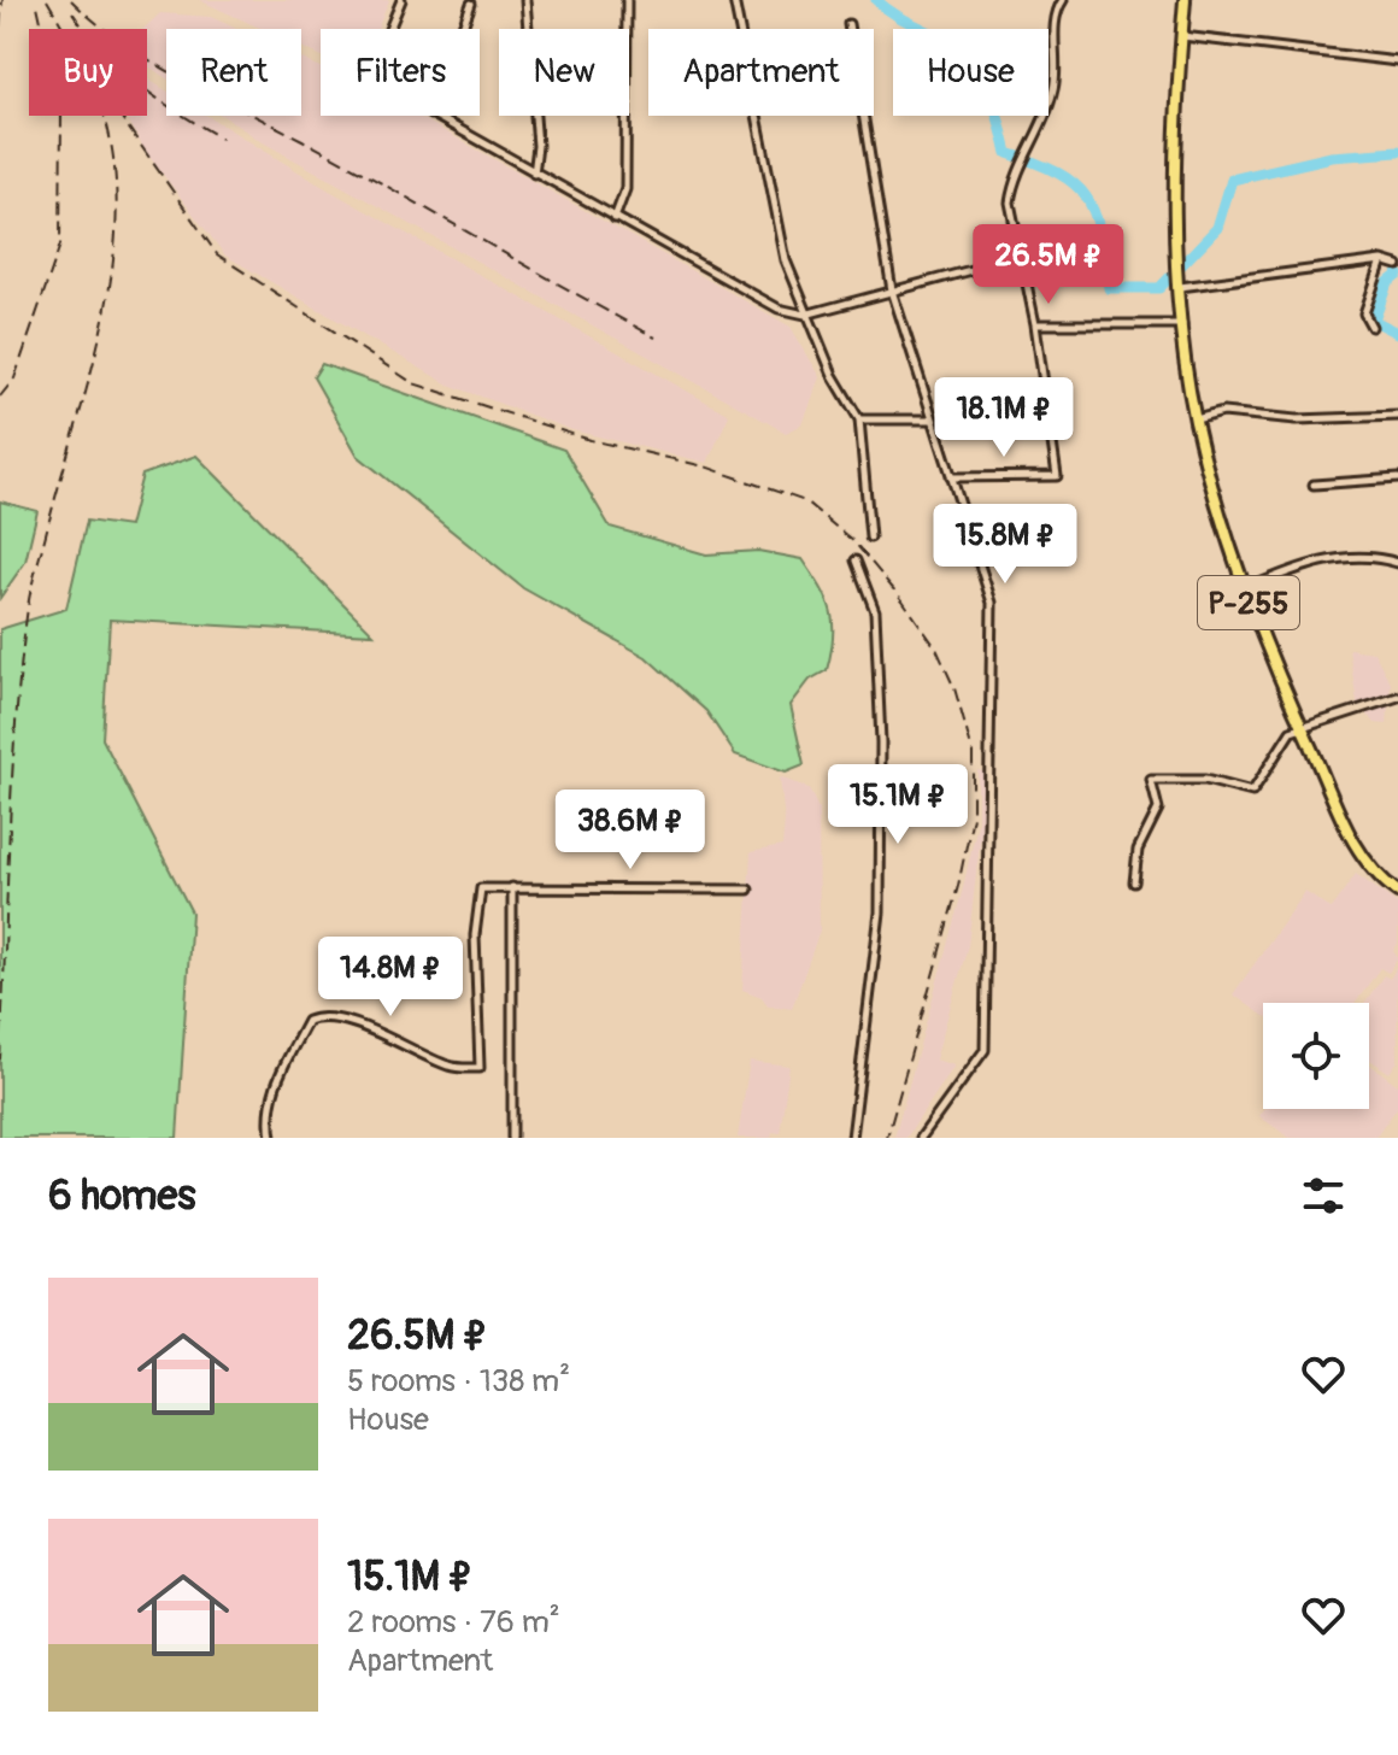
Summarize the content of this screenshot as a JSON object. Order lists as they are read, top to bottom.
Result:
{
  "streets": {
    "main road": ["Р-255"]
  },
  "page": {
    "chip": [
      "Buy",
      "Rent",
      "Filters",
      "New",
      "Apartment",
      "House"
    ],
    "price": [
      "26.5M ₽",
      "18.1M ₽",
      "15.8M ₽",
      "15.1M ₽",
      "38.6M ₽",
      "14.8M ₽"
    ],
    "heading": "6 homes",
    "list": [
      {
        "name": "26.5M ₽",
        "note": "5 rooms · 138 m² · House"
      },
      {
        "name": "15.1M ₽",
        "note": "2 rooms · 76 m² · Apartment"
      }
    ]
  }
}
